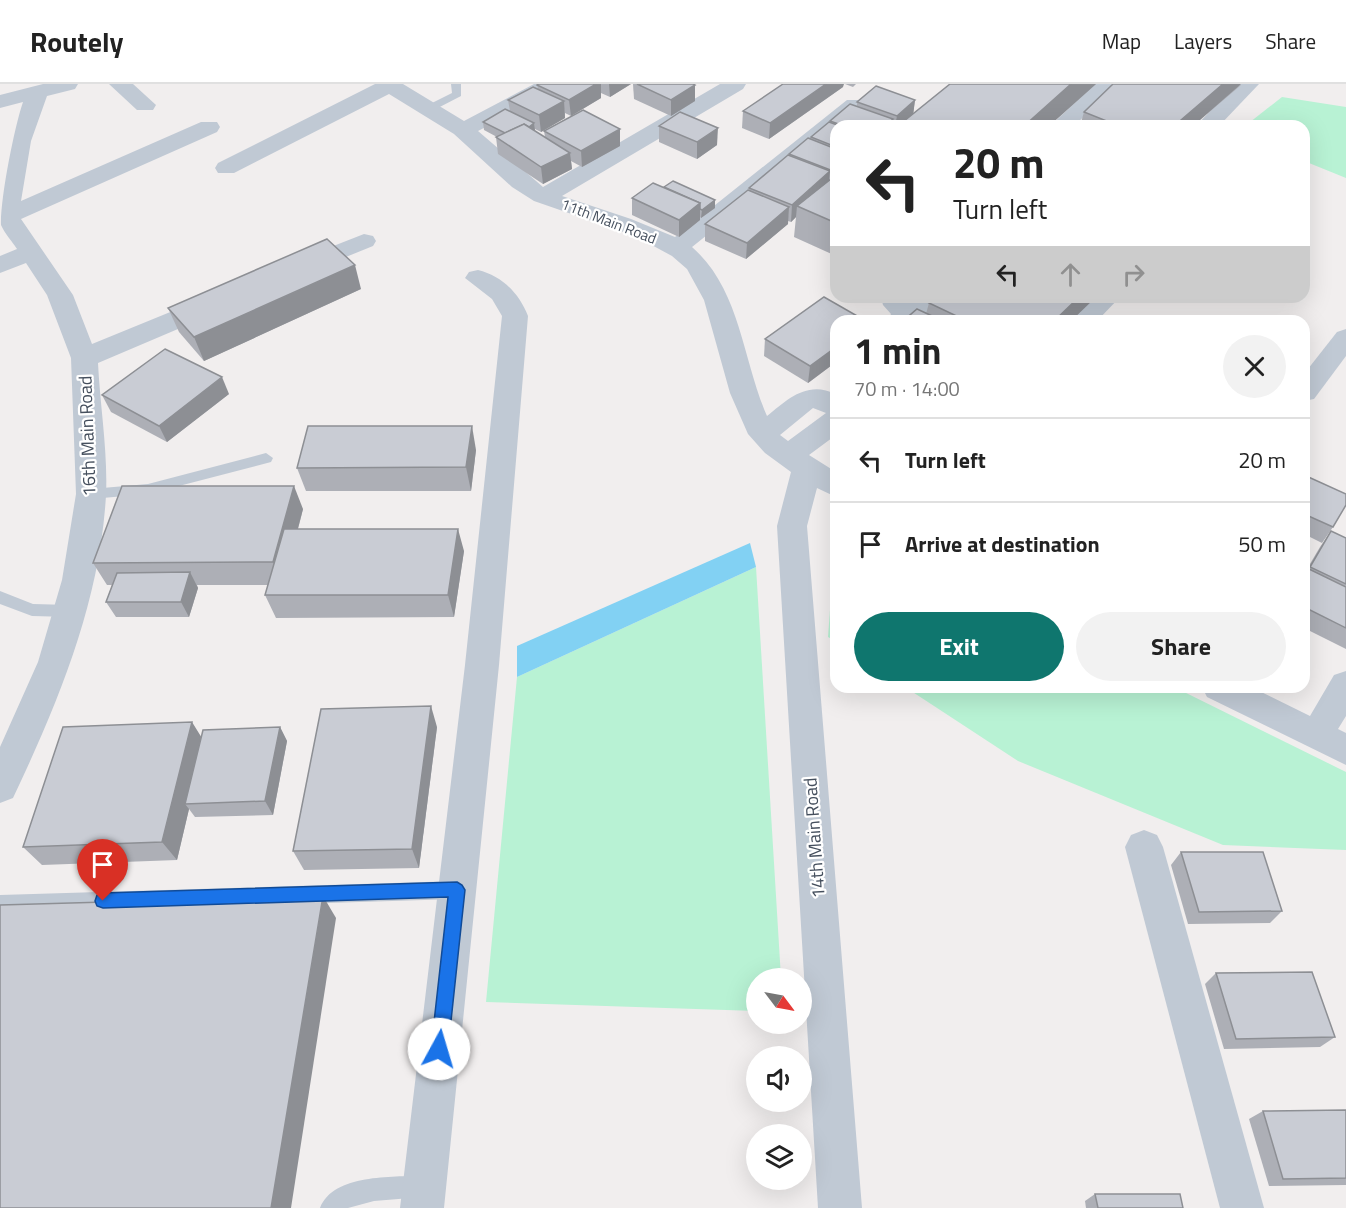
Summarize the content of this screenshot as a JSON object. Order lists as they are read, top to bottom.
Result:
{
  "streets": {
    "street": ["11th Main Road", "16th Main Road", "14th Main Road"]
  },
  "crossings": [
    ["11th Main Road", "14th Main Road"]
  ],
  "north": "bottom right",
  "page": {
    "header": "Routely",
    "nav": ["Map", "Layers", "Share"],
    "turn": ["20 m", "Turn left"],
    "heading": ["1 min", "70 m · 14:00"],
    "list": [
      {
        "name": "Turn left",
        "value": "20 m"
      },
      {
        "name": "Arrive at destination",
        "value": "50 m"
      }
    ],
    "buttons": ["Exit", "Share"]
  }
}
